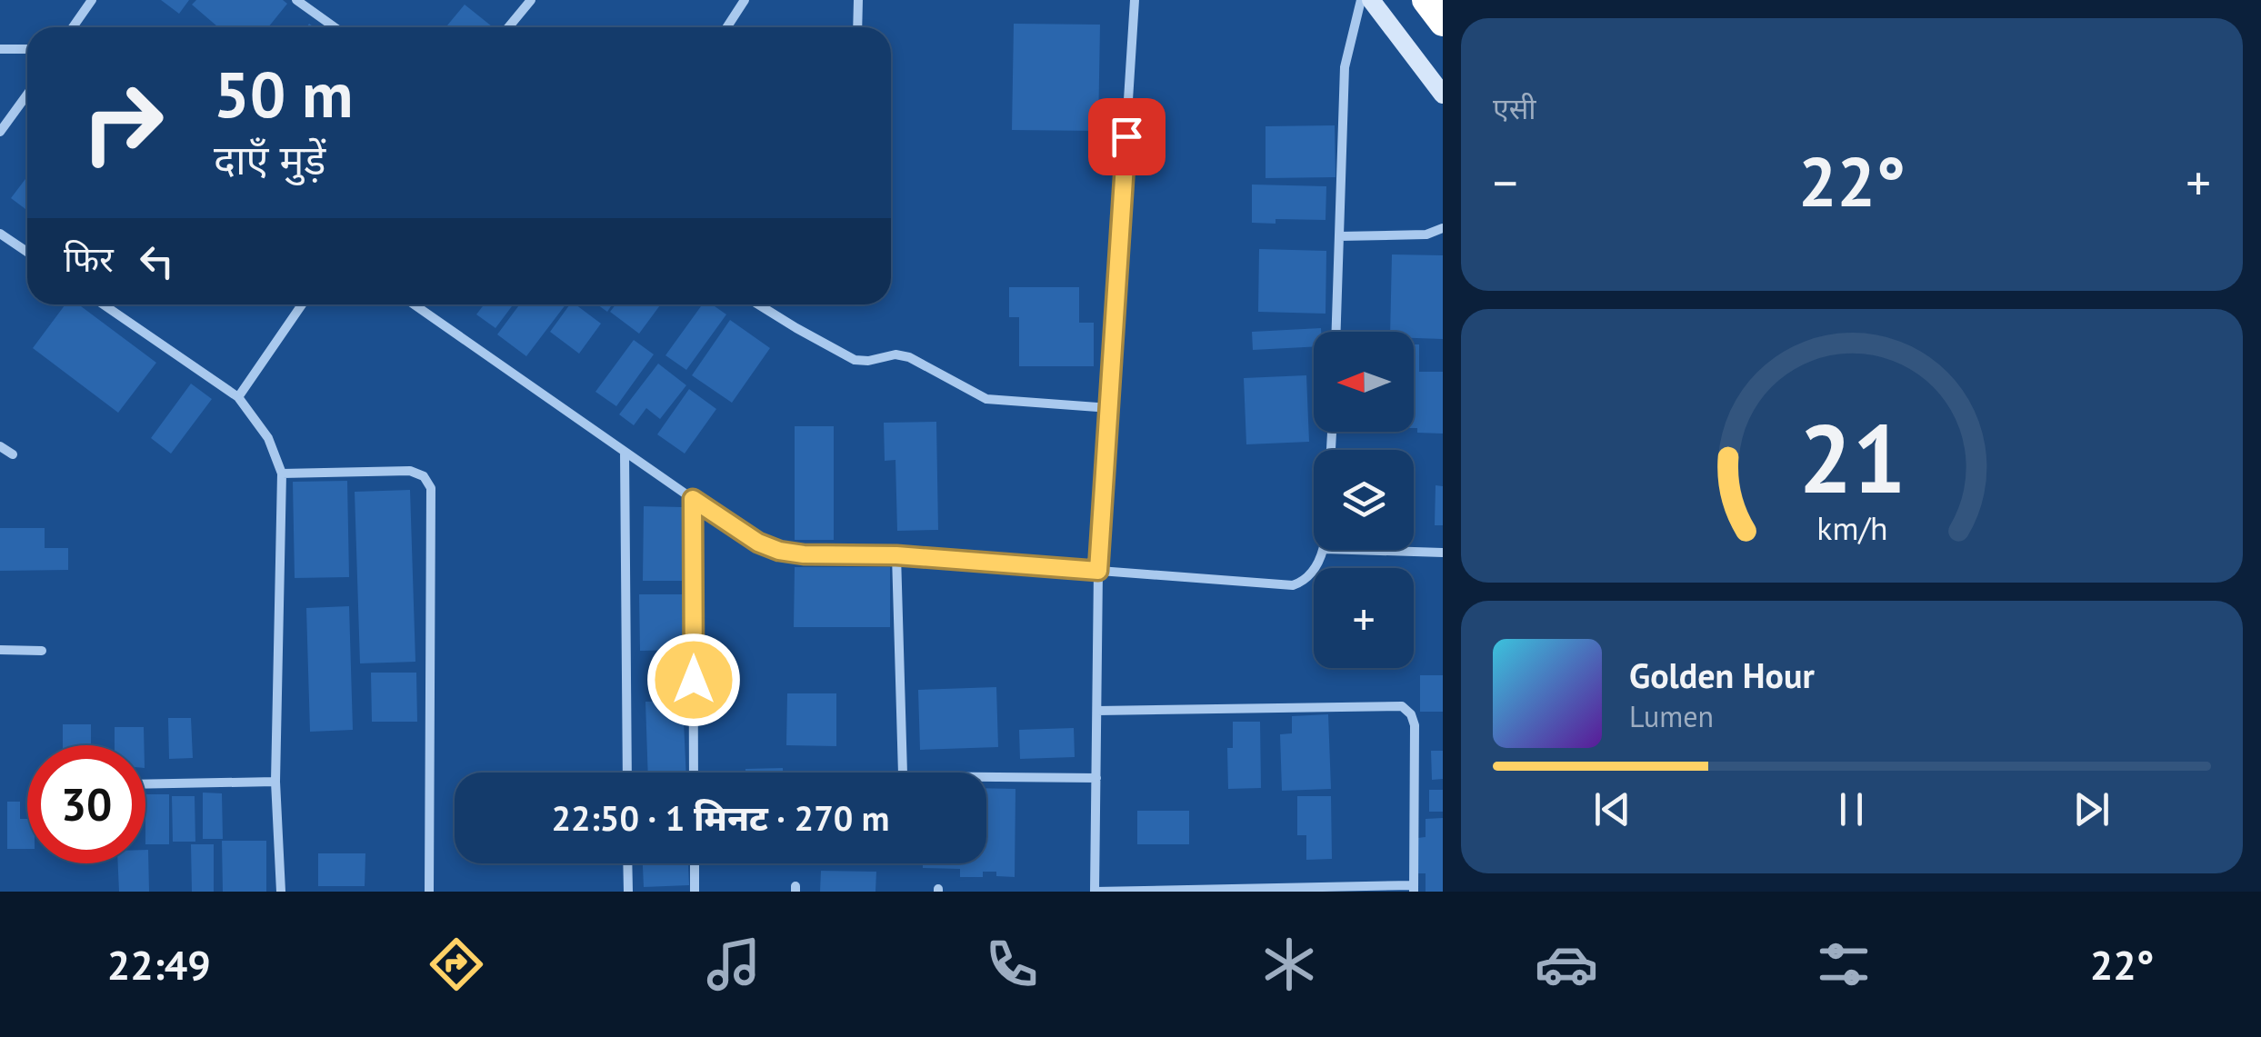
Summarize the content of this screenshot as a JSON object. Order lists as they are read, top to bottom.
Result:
{
  "north": "left",
  "page": {
    "tile": "एसी",
    "turn": ["50 m", "दाएँ मुड़ें"],
    "heat": ["−", "22°", "+"],
    "then": "फिर",
    "map_buttons": "+",
    "song": ["Golden Hour", "Lumen"],
    "limit": "30",
    "trip": "22:50 · 1 मिनट · 270 m",
    "tabs": ["22:49", "22°"],
    "gauge": ["21", "km/h"]
  }
}
